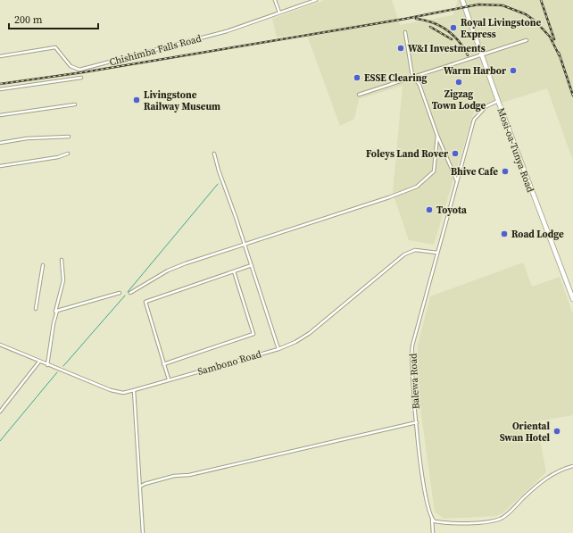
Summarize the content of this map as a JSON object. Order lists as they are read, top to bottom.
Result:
{
  "streets": {
    "highway": ["Mosi-oa-Tunya Road"],
    "street": ["Chishimba Falls Road", "Sambono Road", "Balewa Road"]
  },
  "crossings": [
    ["Mosi-oa-Tunya Road", "Balewa Road"],
    ["Sambono Road", "Balewa Road"]
  ],
  "places": [
    "Royal Livingstone Express",
    "W&I Investments",
    "Warm Harbor",
    "ESSE Clearing",
    "Zigzag Town Lodge",
    "Livingstone Railway Museum",
    "Foleys Land Rover",
    "Bhive Cafe",
    "Toyota",
    "Road Lodge",
    "Oriental Swan Hotel"
  ],
  "scale_bar": "200 m"
}
